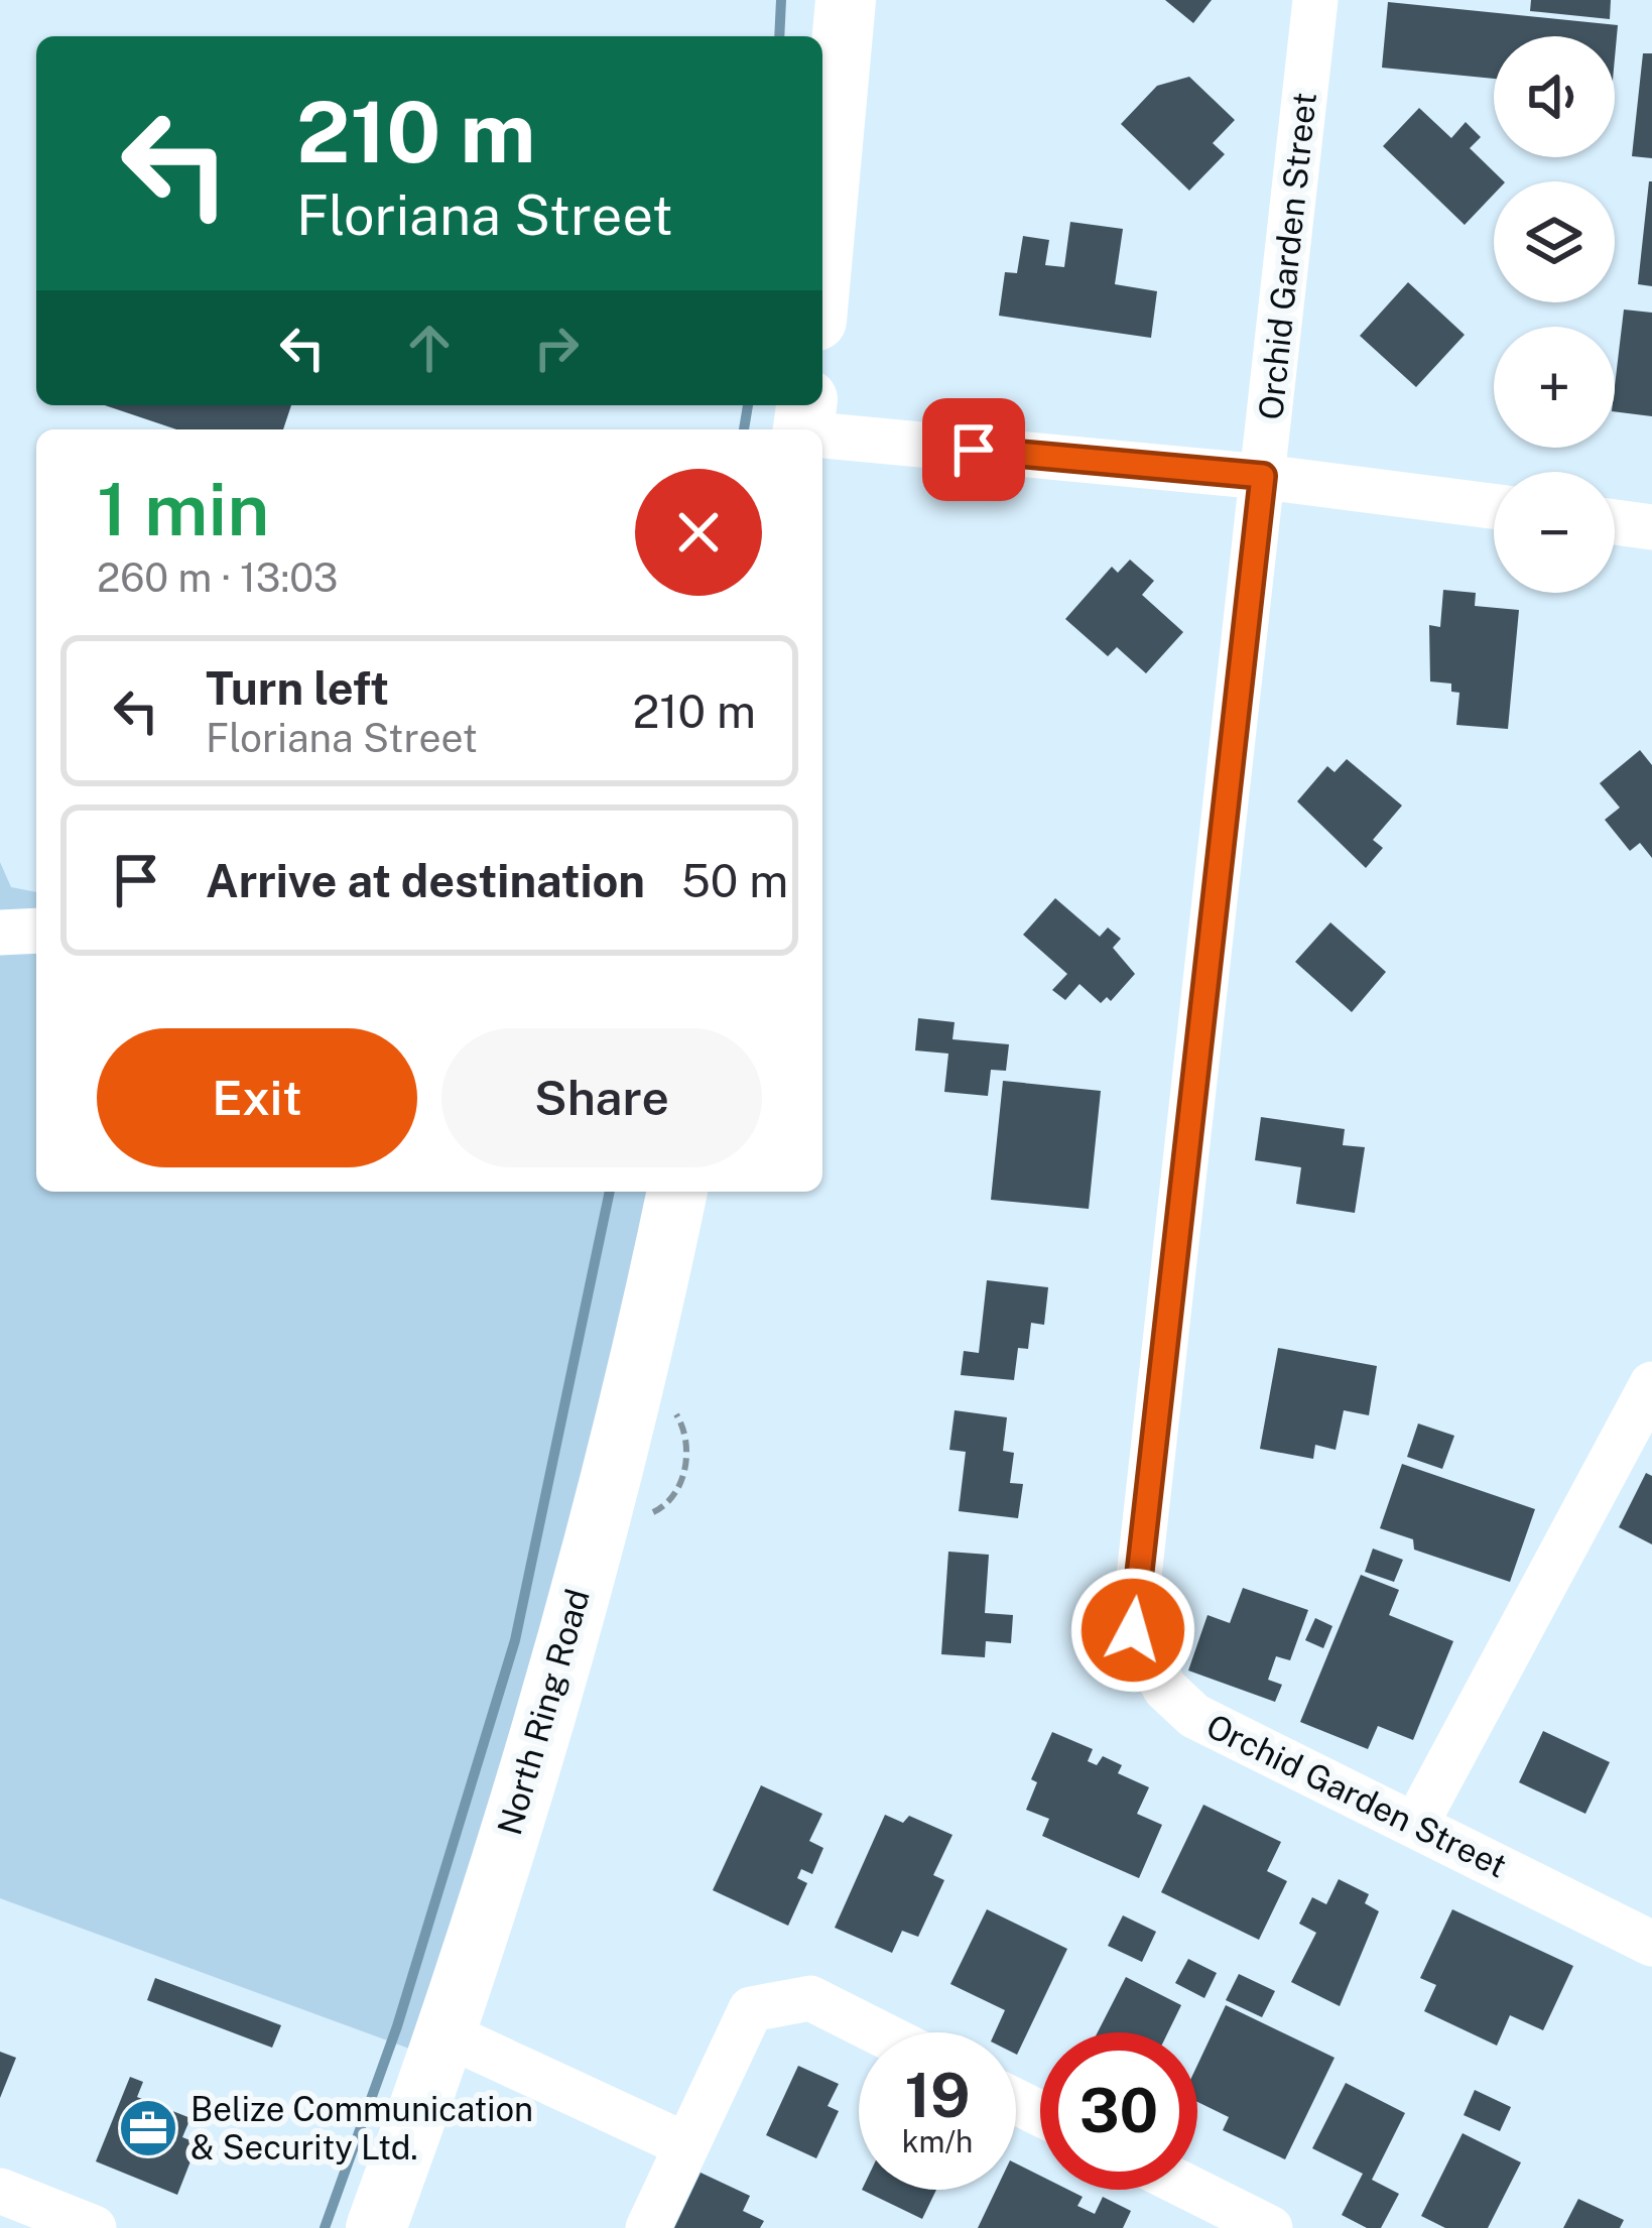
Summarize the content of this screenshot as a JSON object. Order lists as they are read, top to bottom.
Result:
{
  "streets": {
    "main road": ["North Ring Road"],
    "street": ["Orchid Garden Street"]
  },
  "places": {
    "office": ["Belize Communication & Security Ltd."]
  },
  "page": {
    "map_buttons": ["+", "−"],
    "turn": ["210 m", "Floriana Street"],
    "heading": ["1 min", "260 m · 13:03"],
    "list": [
      {
        "name": "Turn left",
        "note": "Floriana Street",
        "value": "210 m"
      },
      {
        "name": "Arrive at destination",
        "value": "50 m"
      }
    ],
    "buttons": ["Exit", "Share"],
    "speed": "19 km/h",
    "limit": "30"
  }
}
